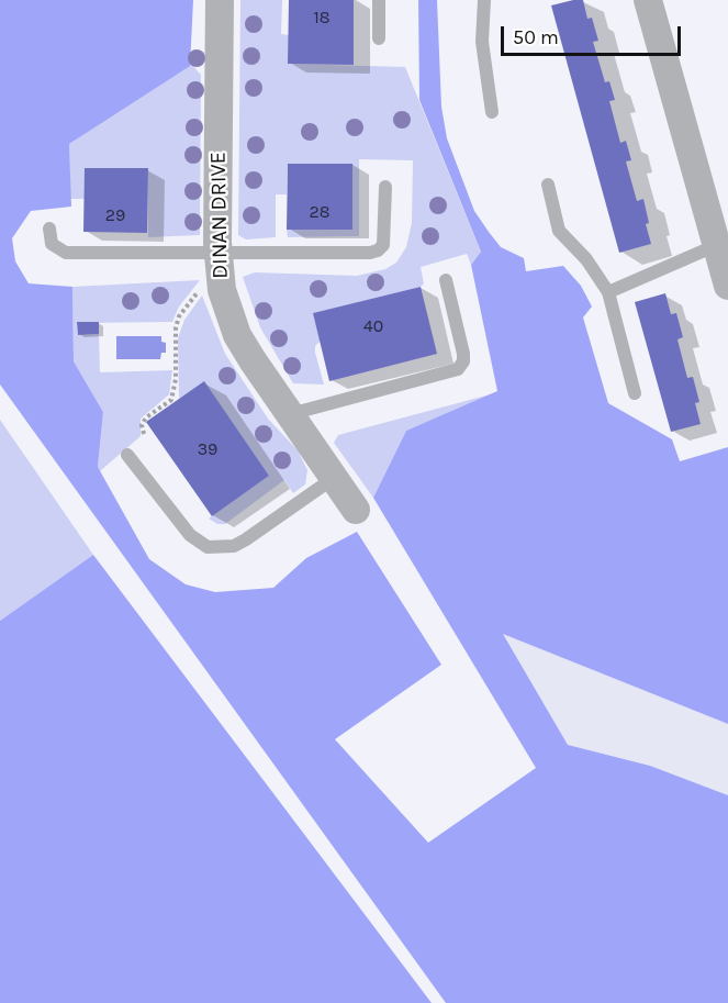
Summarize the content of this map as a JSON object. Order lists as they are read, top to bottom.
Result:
{
  "streets": {
    "street": ["DINAN DRIVE"]
  },
  "house_numbers": [
    "18",
    "28",
    "29",
    "40",
    "39"
  ],
  "scale_bar": "50 m"
}
